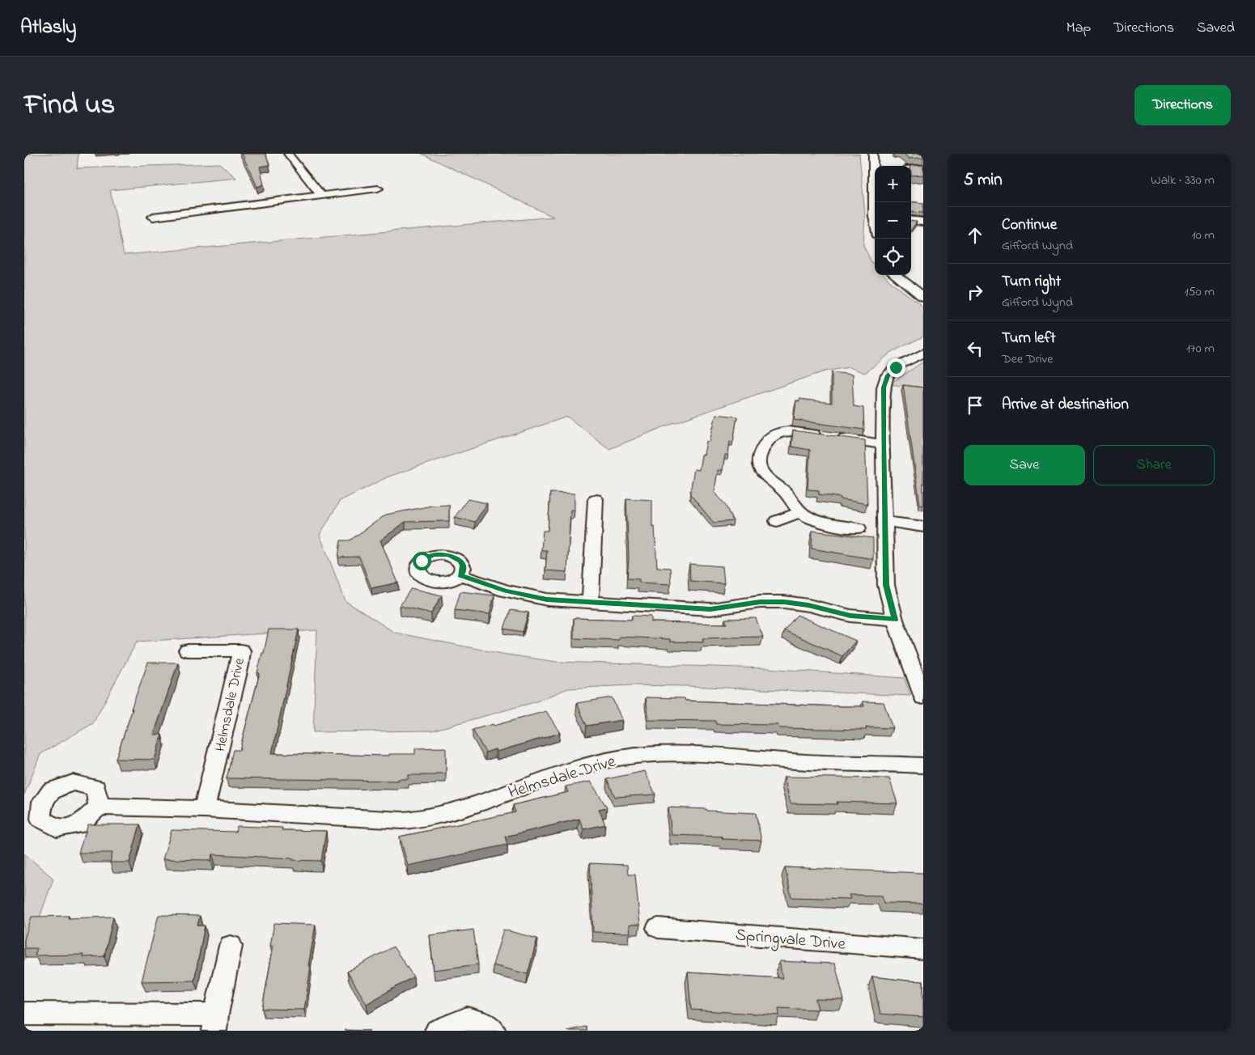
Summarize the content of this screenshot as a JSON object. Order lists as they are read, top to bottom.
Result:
{
  "streets": {
    "street": ["Helmsdale Drive", "Springvale Drive"]
  },
  "page": {
    "header": "Atlasly",
    "nav": ["Map", "Directions", "Saved"],
    "title": "Find us",
    "buttons": [
      "Directions",
      ["Save", "Share"]
    ],
    "heading": ["5 min", "Walk · 330 m"],
    "map_buttons": ["+", "−"],
    "list": [
      ["Continue", "Gifford Wynd", "10 m"],
      ["Turn right", "Gifford Wynd", "150 m"],
      ["Turn left", "Dee Drive", "170 m"],
      "Arrive at destination"
    ]
  }
}
